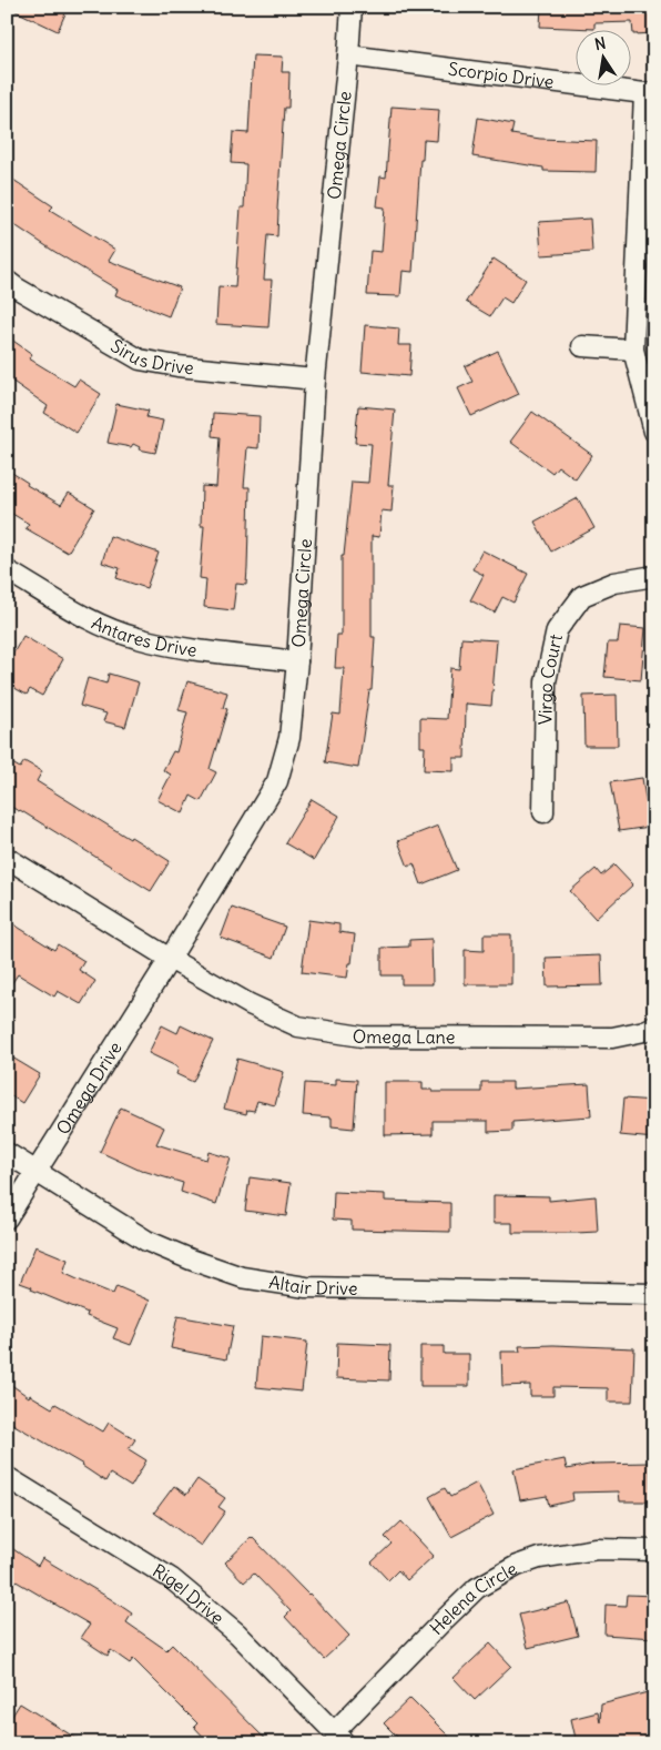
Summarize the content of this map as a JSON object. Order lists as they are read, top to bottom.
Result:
{
  "streets": {
    "street": [
      "Scorpio Drive",
      "Omega Circle",
      "Sirus Drive",
      "Antares Drive",
      "Virgo Court",
      "Omega Lane",
      "Omega Drive",
      "Altair Drive",
      "Rigel Drive",
      "Helena Circle"
    ]
  },
  "crossings": [
    ["Scorpio Drive", "Omega Circle"],
    ["Omega Circle", "Sirus Drive"],
    ["Omega Circle", "Antares Drive"],
    ["Omega Circle", "Omega Lane"],
    ["Omega Circle", "Omega Drive"],
    ["Omega Lane", "Omega Drive"],
    ["Omega Drive", "Altair Drive"],
    ["Rigel Drive", "Helena Circle"]
  ],
  "north": "top"
}
